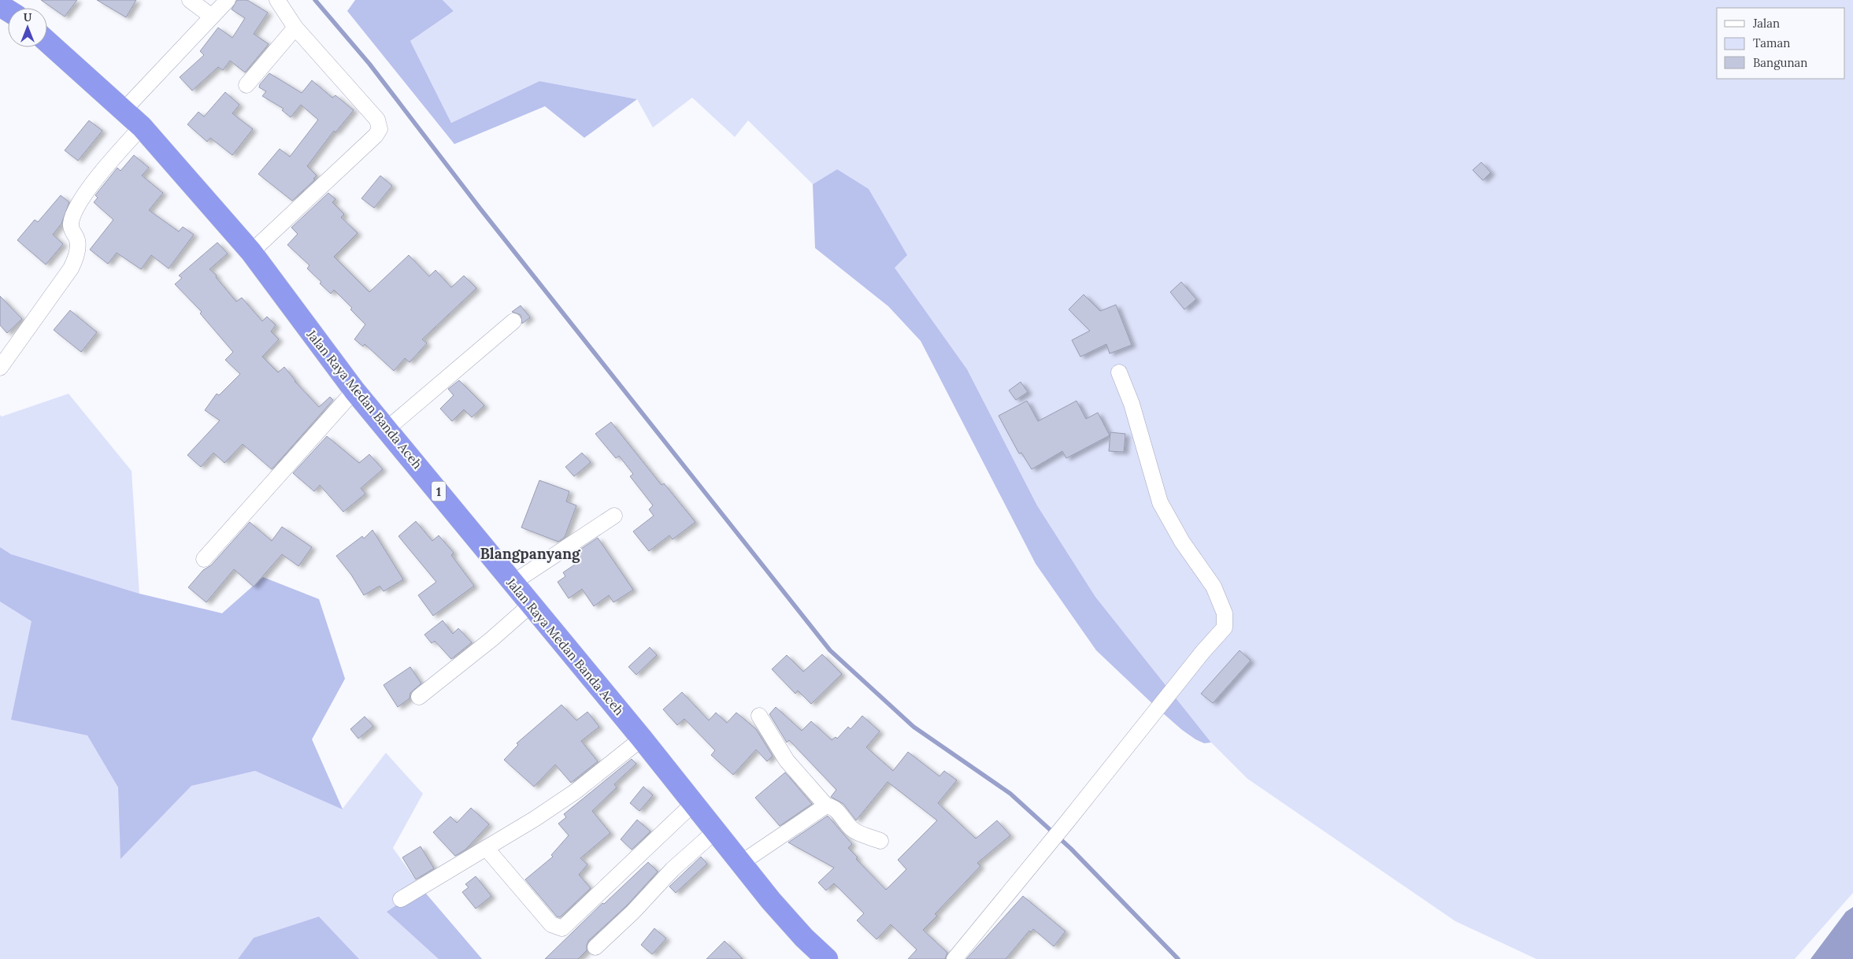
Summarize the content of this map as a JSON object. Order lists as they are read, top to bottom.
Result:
{
  "streets": {
    "highway": ["Jalan Raya Medan Banda Aceh", "1"]
  },
  "districts": ["Blangpanyang"],
  "legend": ["Jalan", "Taman", "Bangunan"],
  "north": "top"
}
